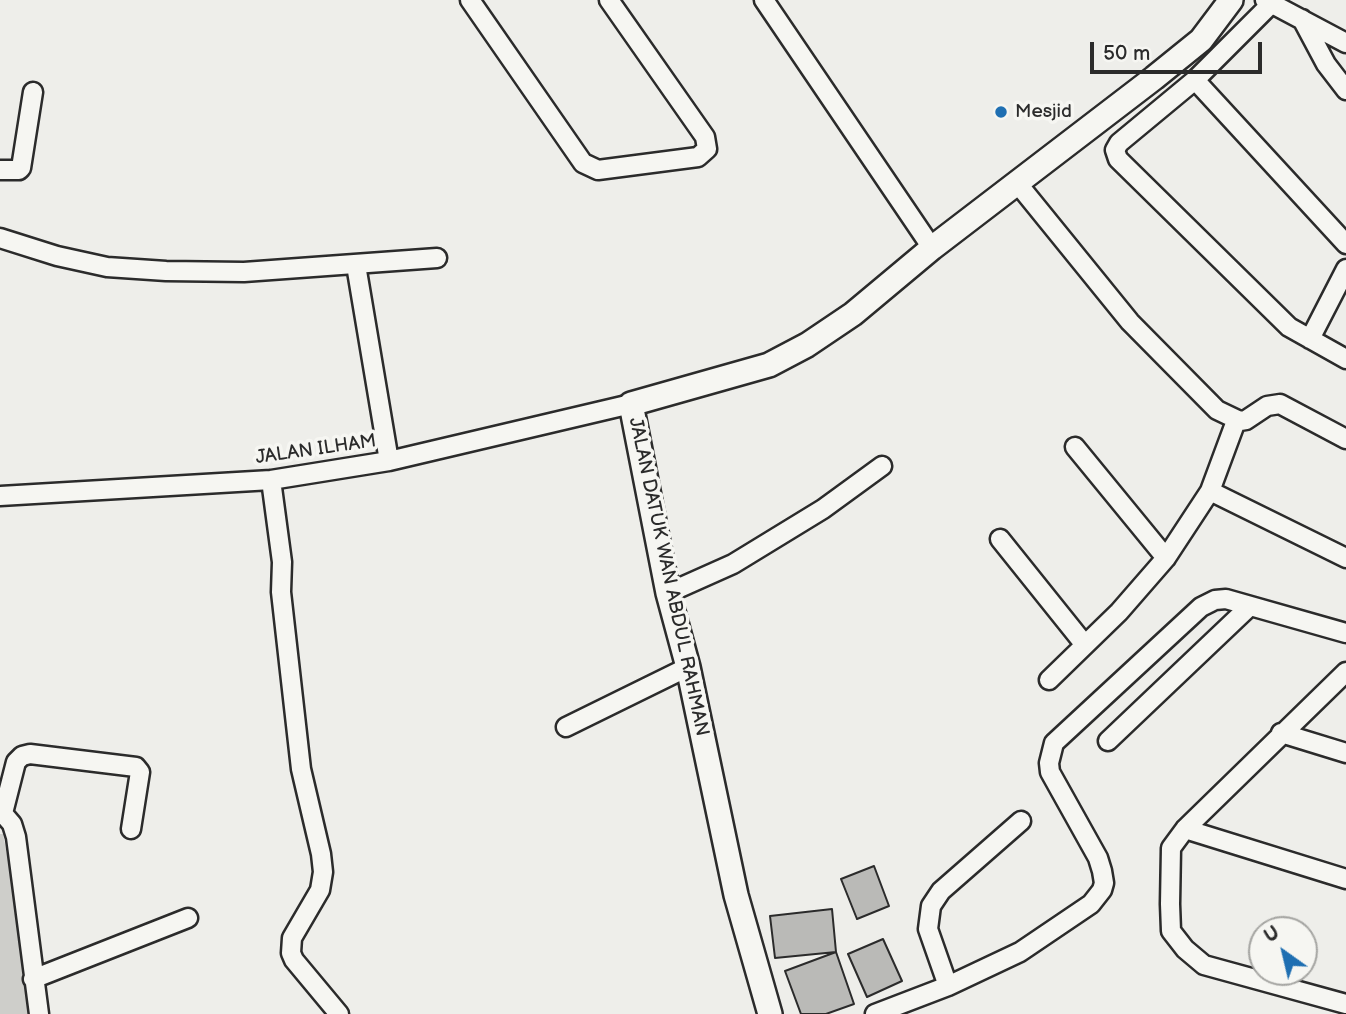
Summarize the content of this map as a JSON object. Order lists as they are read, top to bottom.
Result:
{
  "streets": {
    "street": ["JALAN ILHAM", "JALAN DATUK WAN ABDUL RAHMAN"]
  },
  "crossings": [
    ["JALAN ILHAM", "JALAN DATUK WAN ABDUL RAHMAN"]
  ],
  "places": ["Mesjid"],
  "scale_bar": "50 m",
  "north": "top left"
}
